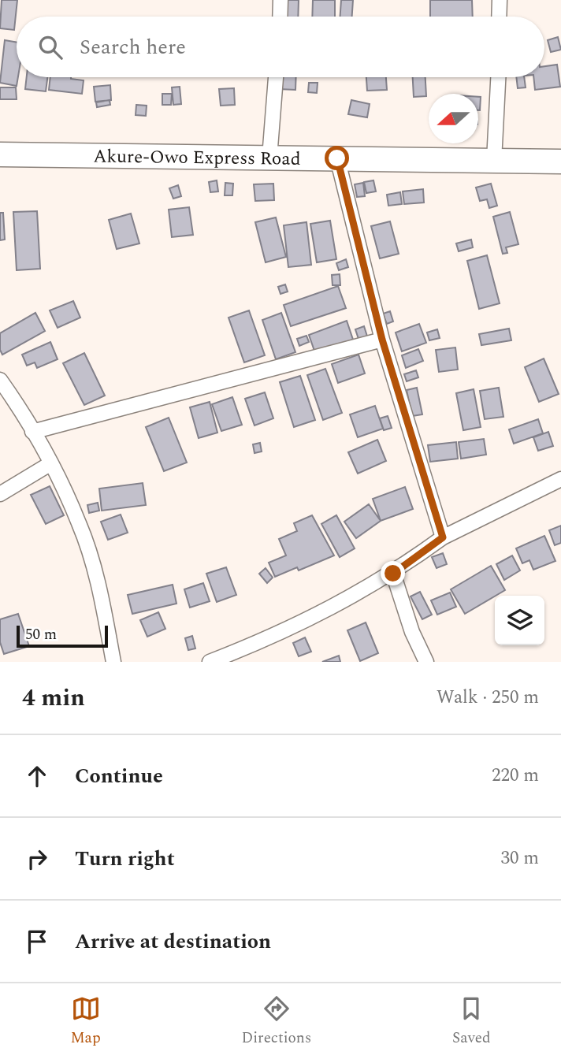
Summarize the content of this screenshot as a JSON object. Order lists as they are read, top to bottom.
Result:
{
  "streets": {
    "highway": ["Akure-Owo Express Road"]
  },
  "scale_bar": "50 m",
  "north": "left",
  "page": {
    "search": "Search here",
    "scale": "50 m",
    "heading": ["4 min", "Walk · 250 m"],
    "list": [
      ["Continue", "220 m"],
      ["Turn right", "30 m"],
      "Arrive at destination"
    ],
    "nav": ["Map", "Directions", "Saved"]
  }
}
